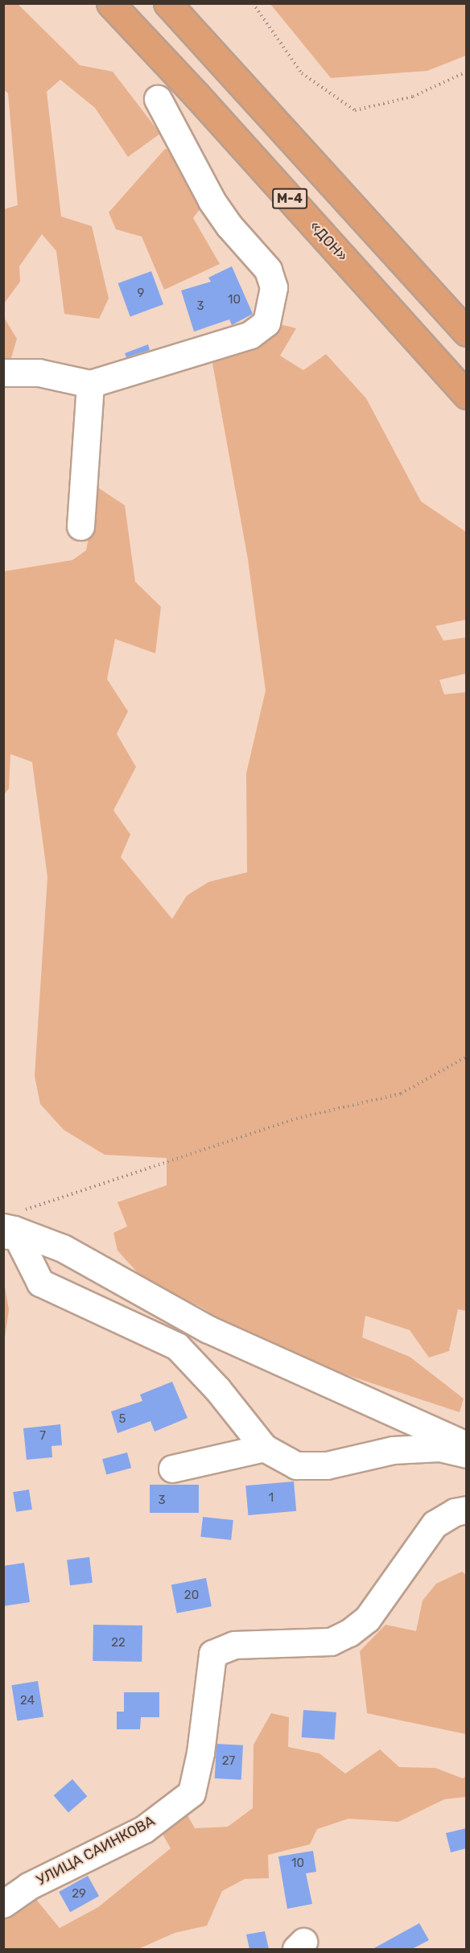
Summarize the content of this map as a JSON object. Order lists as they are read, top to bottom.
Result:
{
  "streets": {
    "highway": ["М-4", "«ДОН»"],
    "street": ["УЛИЦА САИНКОВА"]
  },
  "house_numbers": [
    "9",
    "10",
    "3",
    "5",
    "7",
    "1",
    "3",
    "20",
    "22",
    "24",
    "27",
    "10",
    "29"
  ]
}
